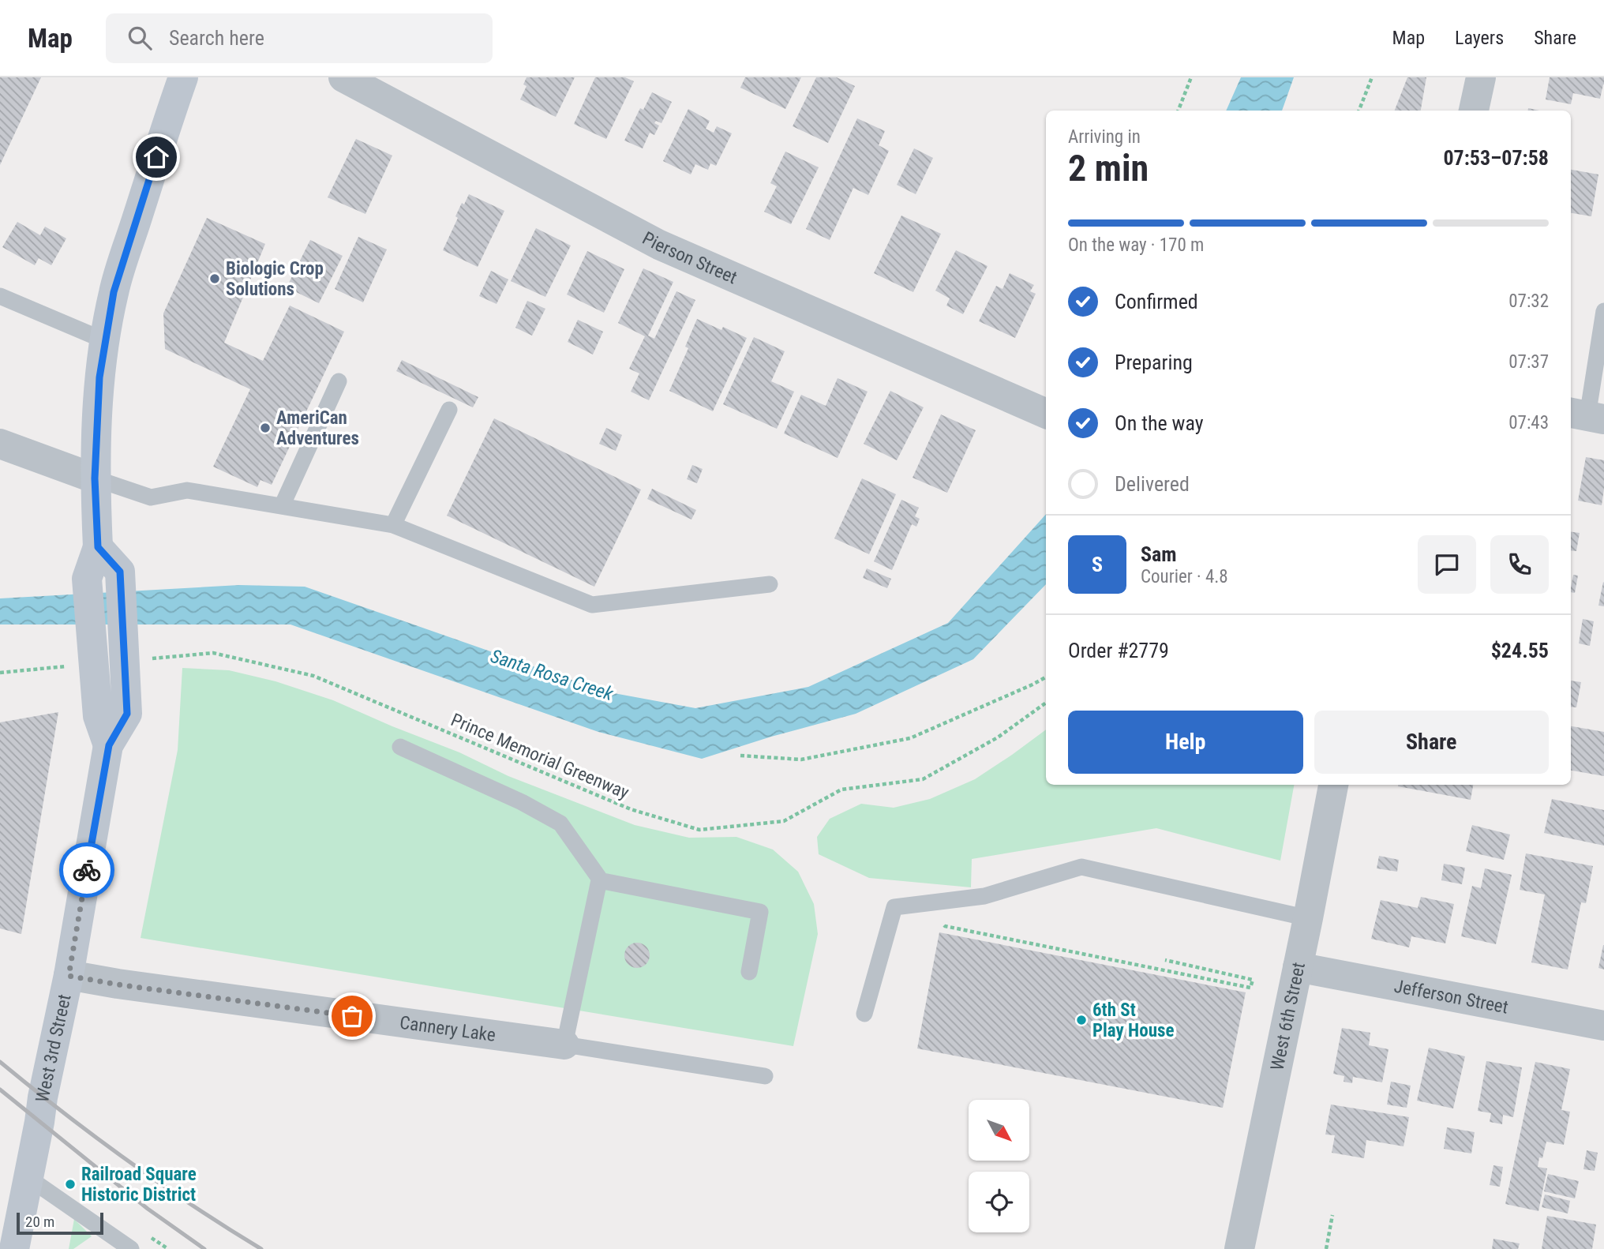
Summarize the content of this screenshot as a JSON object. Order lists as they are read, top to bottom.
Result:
{
  "streets": {
    "main road": ["West 3rd Street"],
    "street": [
      "Pierson Street",
      "Jefferson Street",
      "West 6th Street",
      "Cannery Lake"
    ],
    "path": ["Prince Memorial Greenway"]
  },
  "crossings": [
    ["Jefferson Street", "West 6th Street"],
    ["Cannery Lake", "West 3rd Street"]
  ],
  "water": ["Santa Rosa Creek"],
  "places": [
    "Biologic Crop Solutions",
    "AmeriCan Adventures",
    "6th St Play House",
    "Railroad Square Historic District"
  ],
  "scale_bar": "20 m",
  "north": "bottom right",
  "page": {
    "header": "Map",
    "search": "Search here",
    "nav": ["Map", "Layers", "Share"],
    "heading": ["2 min", "Arriving in", "07:53–07:58"],
    "panel": [
      "Sam",
      "Courier · 4.8",
      "Order #2779",
      "$24.55"
    ],
    "bar": "On the way · 170 m",
    "list": [
      ["Confirmed", "07:32"],
      ["Preparing", "07:37"],
      ["On the way", "07:43"],
      "Delivered"
    ],
    "round": "S",
    "buttons": ["Help", "Share"],
    "scale": "20 m"
  }
}
